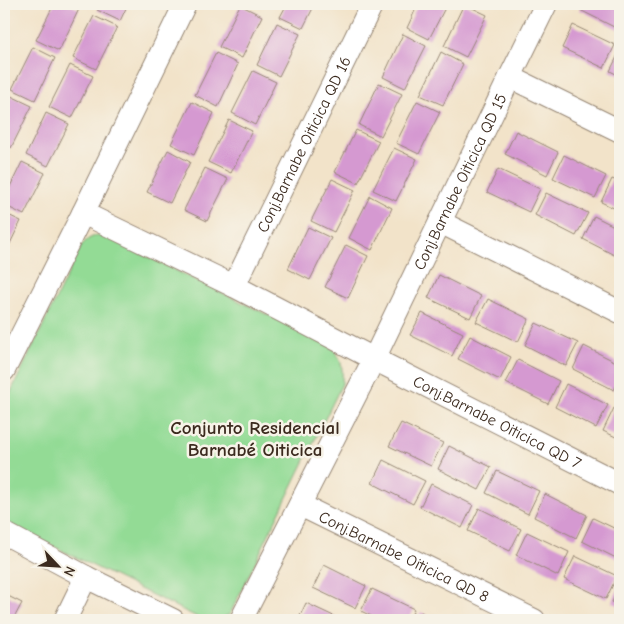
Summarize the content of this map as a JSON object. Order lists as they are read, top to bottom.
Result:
{
  "streets": {
    "street": [
      "Conj.Barnabe Oiticica QD 16",
      "Conj.Barnabe Oiticica QD 15",
      "Conj.Barnabe Oiticica QD 7",
      "Conj.Barnabe Oiticica QD 8"
    ]
  },
  "crossings": [
    ["Conj.Barnabe Oiticica QD 16", "Conj.Barnabe Oiticica QD 7"],
    ["Conj.Barnabe Oiticica QD 15", "Conj.Barnabe Oiticica QD 7"],
    ["Conj.Barnabe Oiticica QD 15", "Conj.Barnabe Oiticica QD 8"]
  ],
  "districts": ["Conjunto Residencial Barnabé Oiticica"],
  "north": "bottom right"
}
